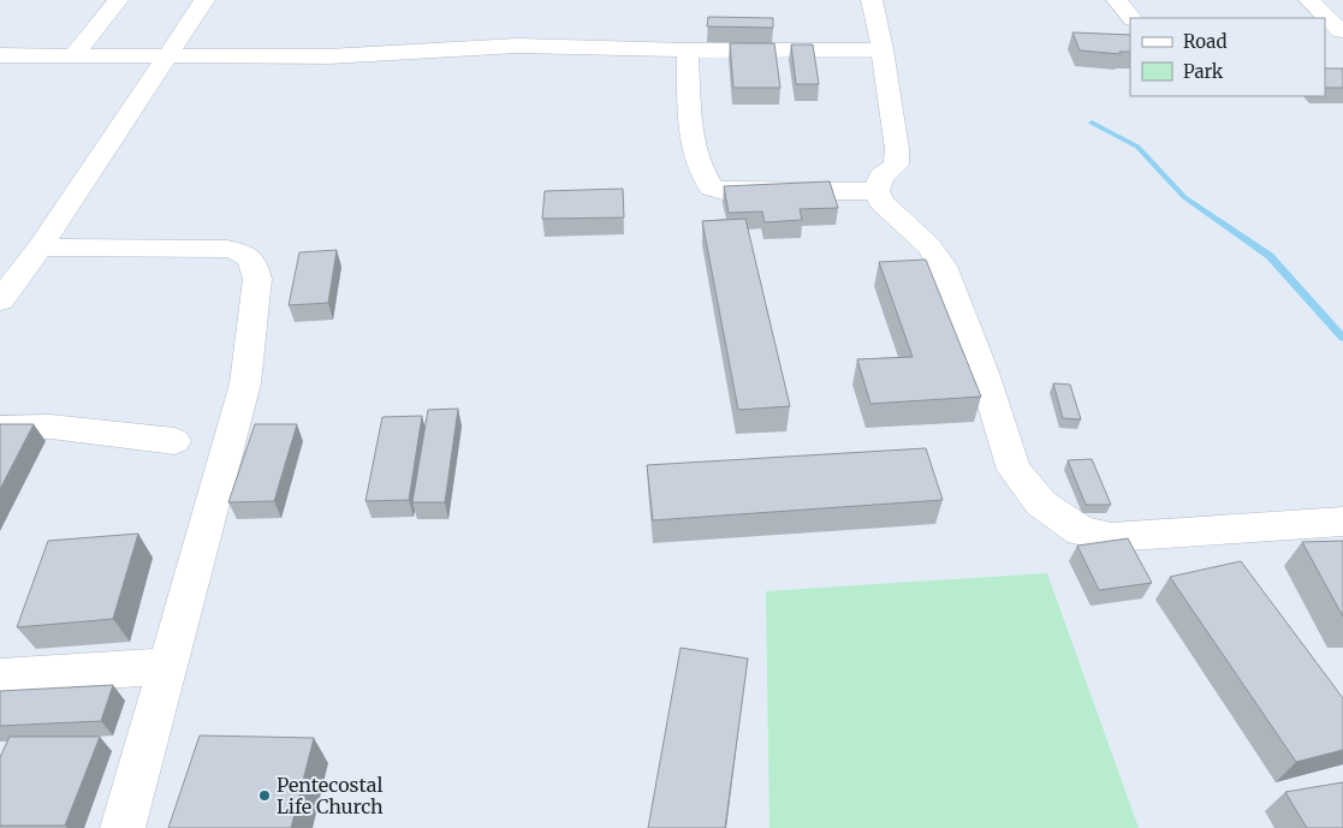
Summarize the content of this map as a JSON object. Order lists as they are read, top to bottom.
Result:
{
  "places": ["Pentecostal Life Church"],
  "legend": ["Road", "Park"]
}
